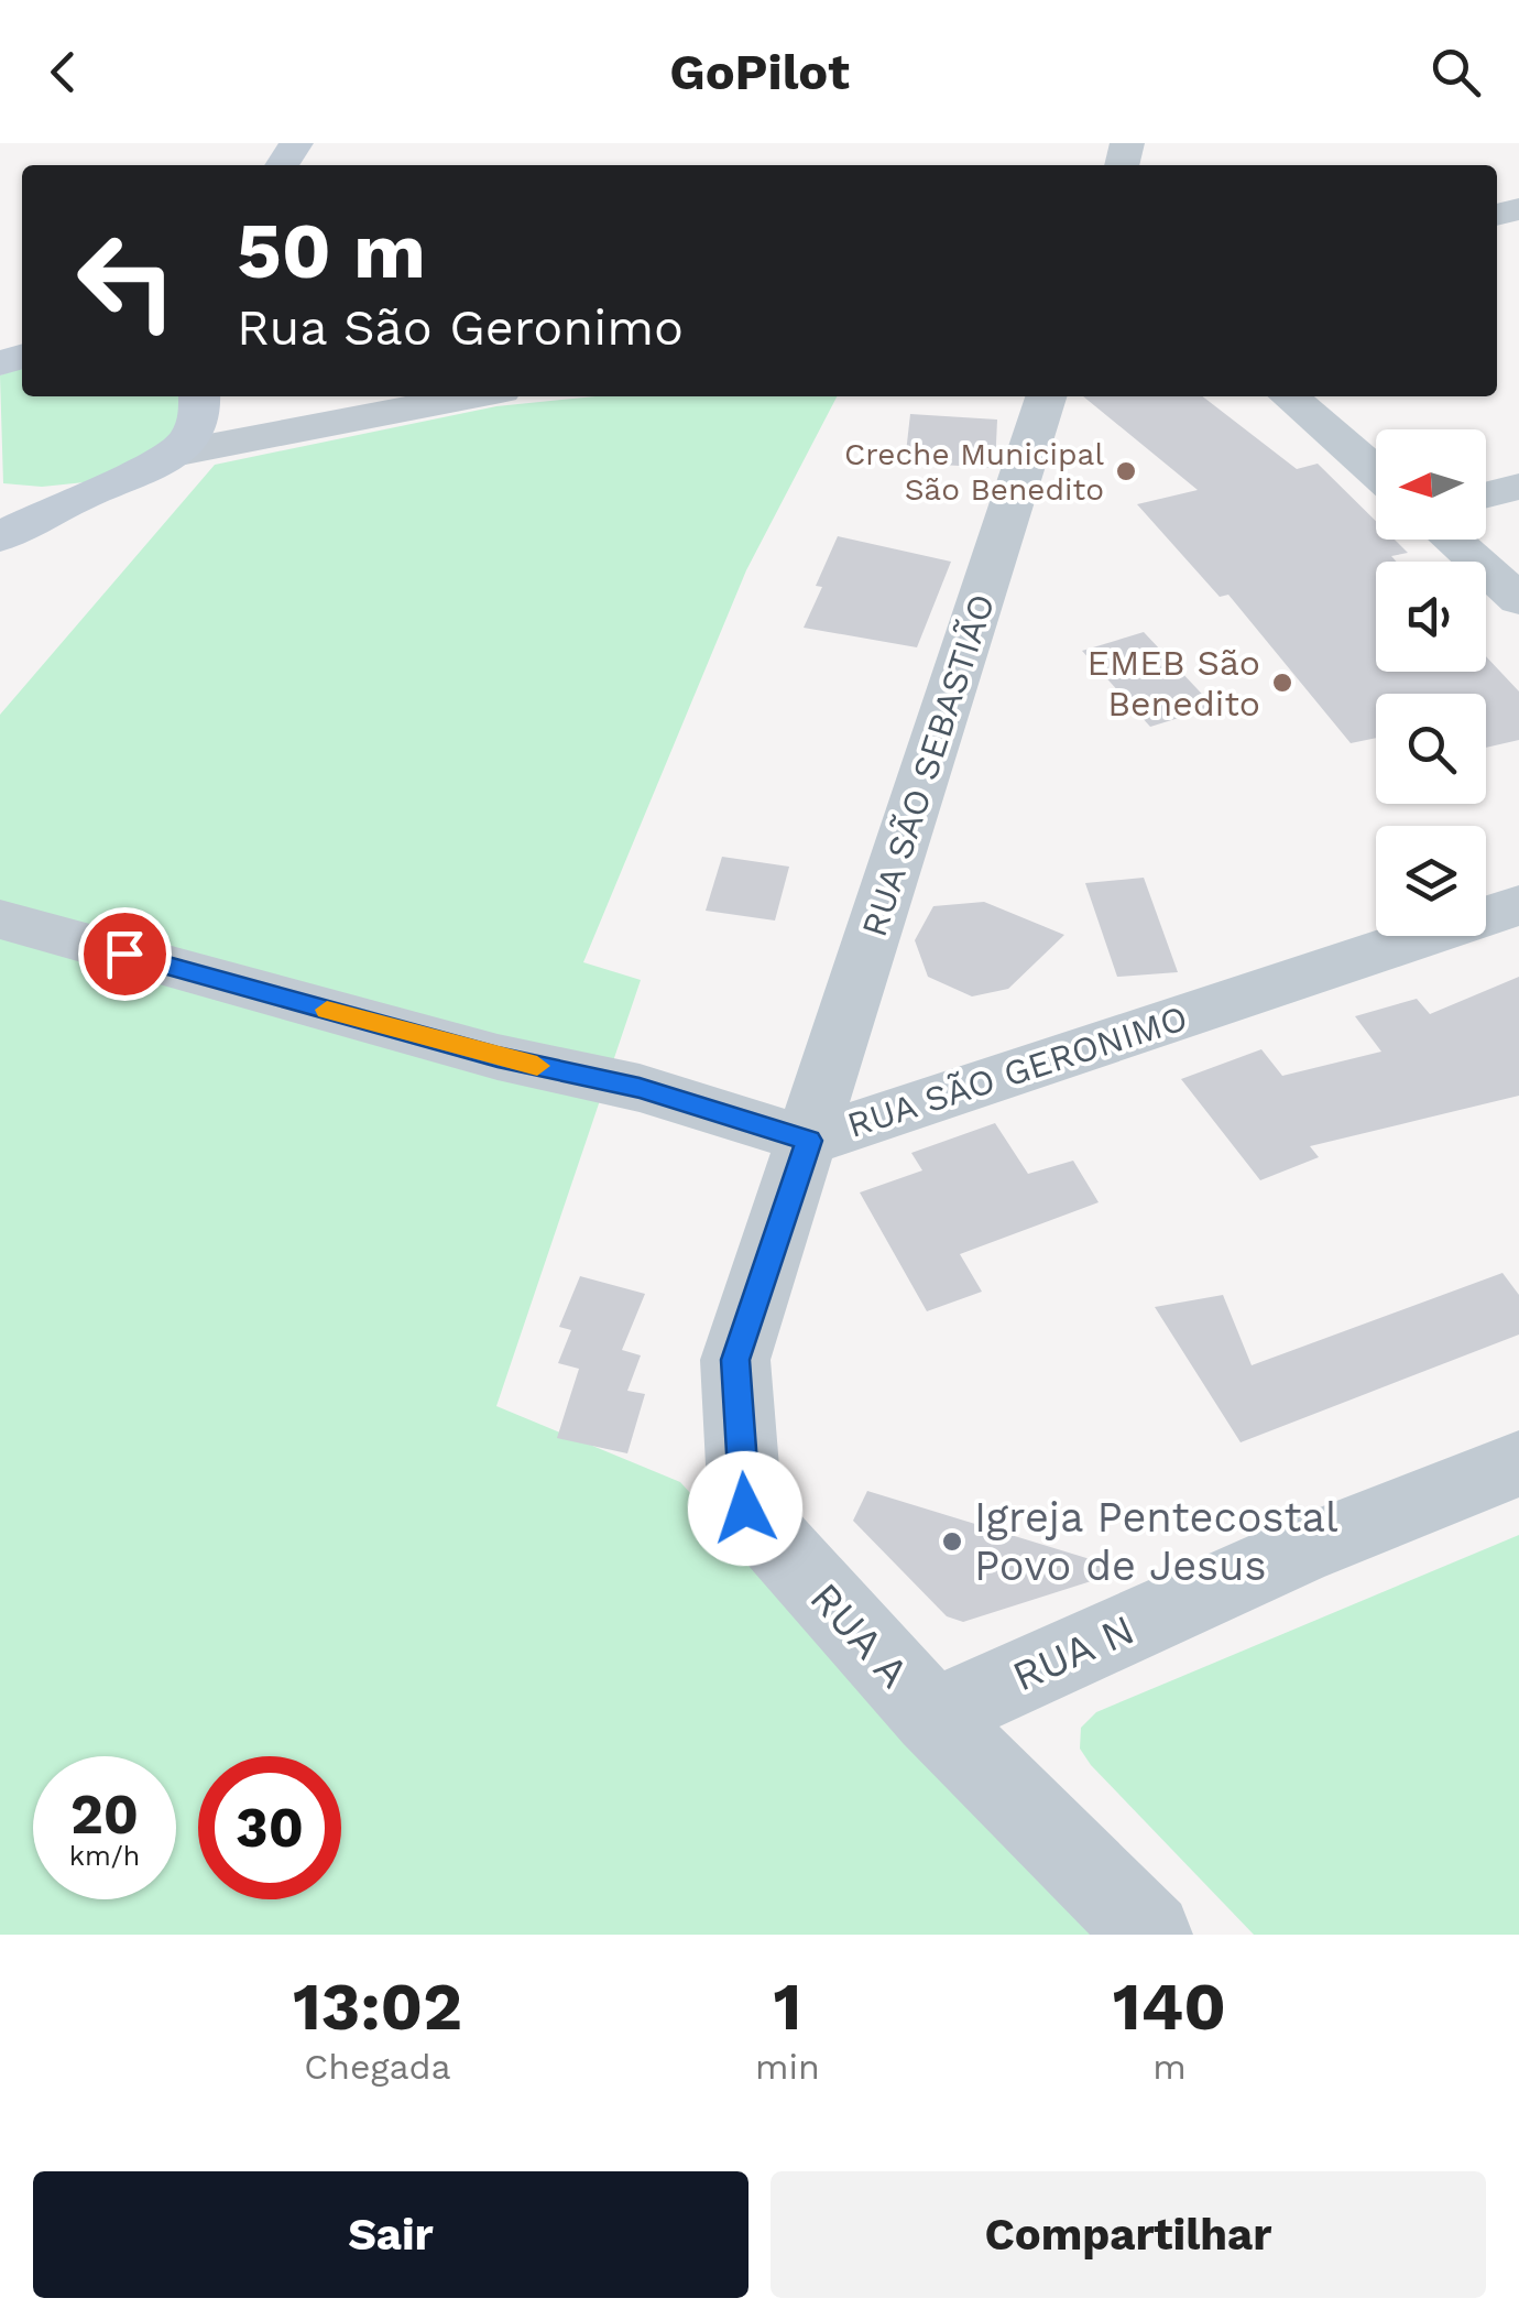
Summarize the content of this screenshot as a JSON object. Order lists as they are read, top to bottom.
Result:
{
  "streets": {
    "street": [
      "RUA SÃO SEBASTIÃO",
      "RUA SÃO GERONIMO",
      "RUA A",
      "RUA N"
    ]
  },
  "crossings": [
    ["RUA SÃO SEBASTIÃO", "RUA SÃO GERONIMO"],
    ["RUA SÃO SEBASTIÃO", "RUA A"],
    ["RUA SÃO GERONIMO", "RUA A"],
    ["RUA A", "RUA N"]
  ],
  "places": ["Creche Municipal São Benedito", "EMEB São Benedito", "Igreja Pentecostal Povo de Jesus"],
  "north": "left",
  "page": {
    "header": "GoPilot",
    "turn": ["50 m", "Rua São Geronimo"],
    "speed": "20 km/h",
    "limit": "30",
    "eta": [
      "13:02",
      "Chegada",
      "1",
      "min",
      "140",
      "m"
    ],
    "buttons": ["Sair", "Compartilhar"]
  }
}
